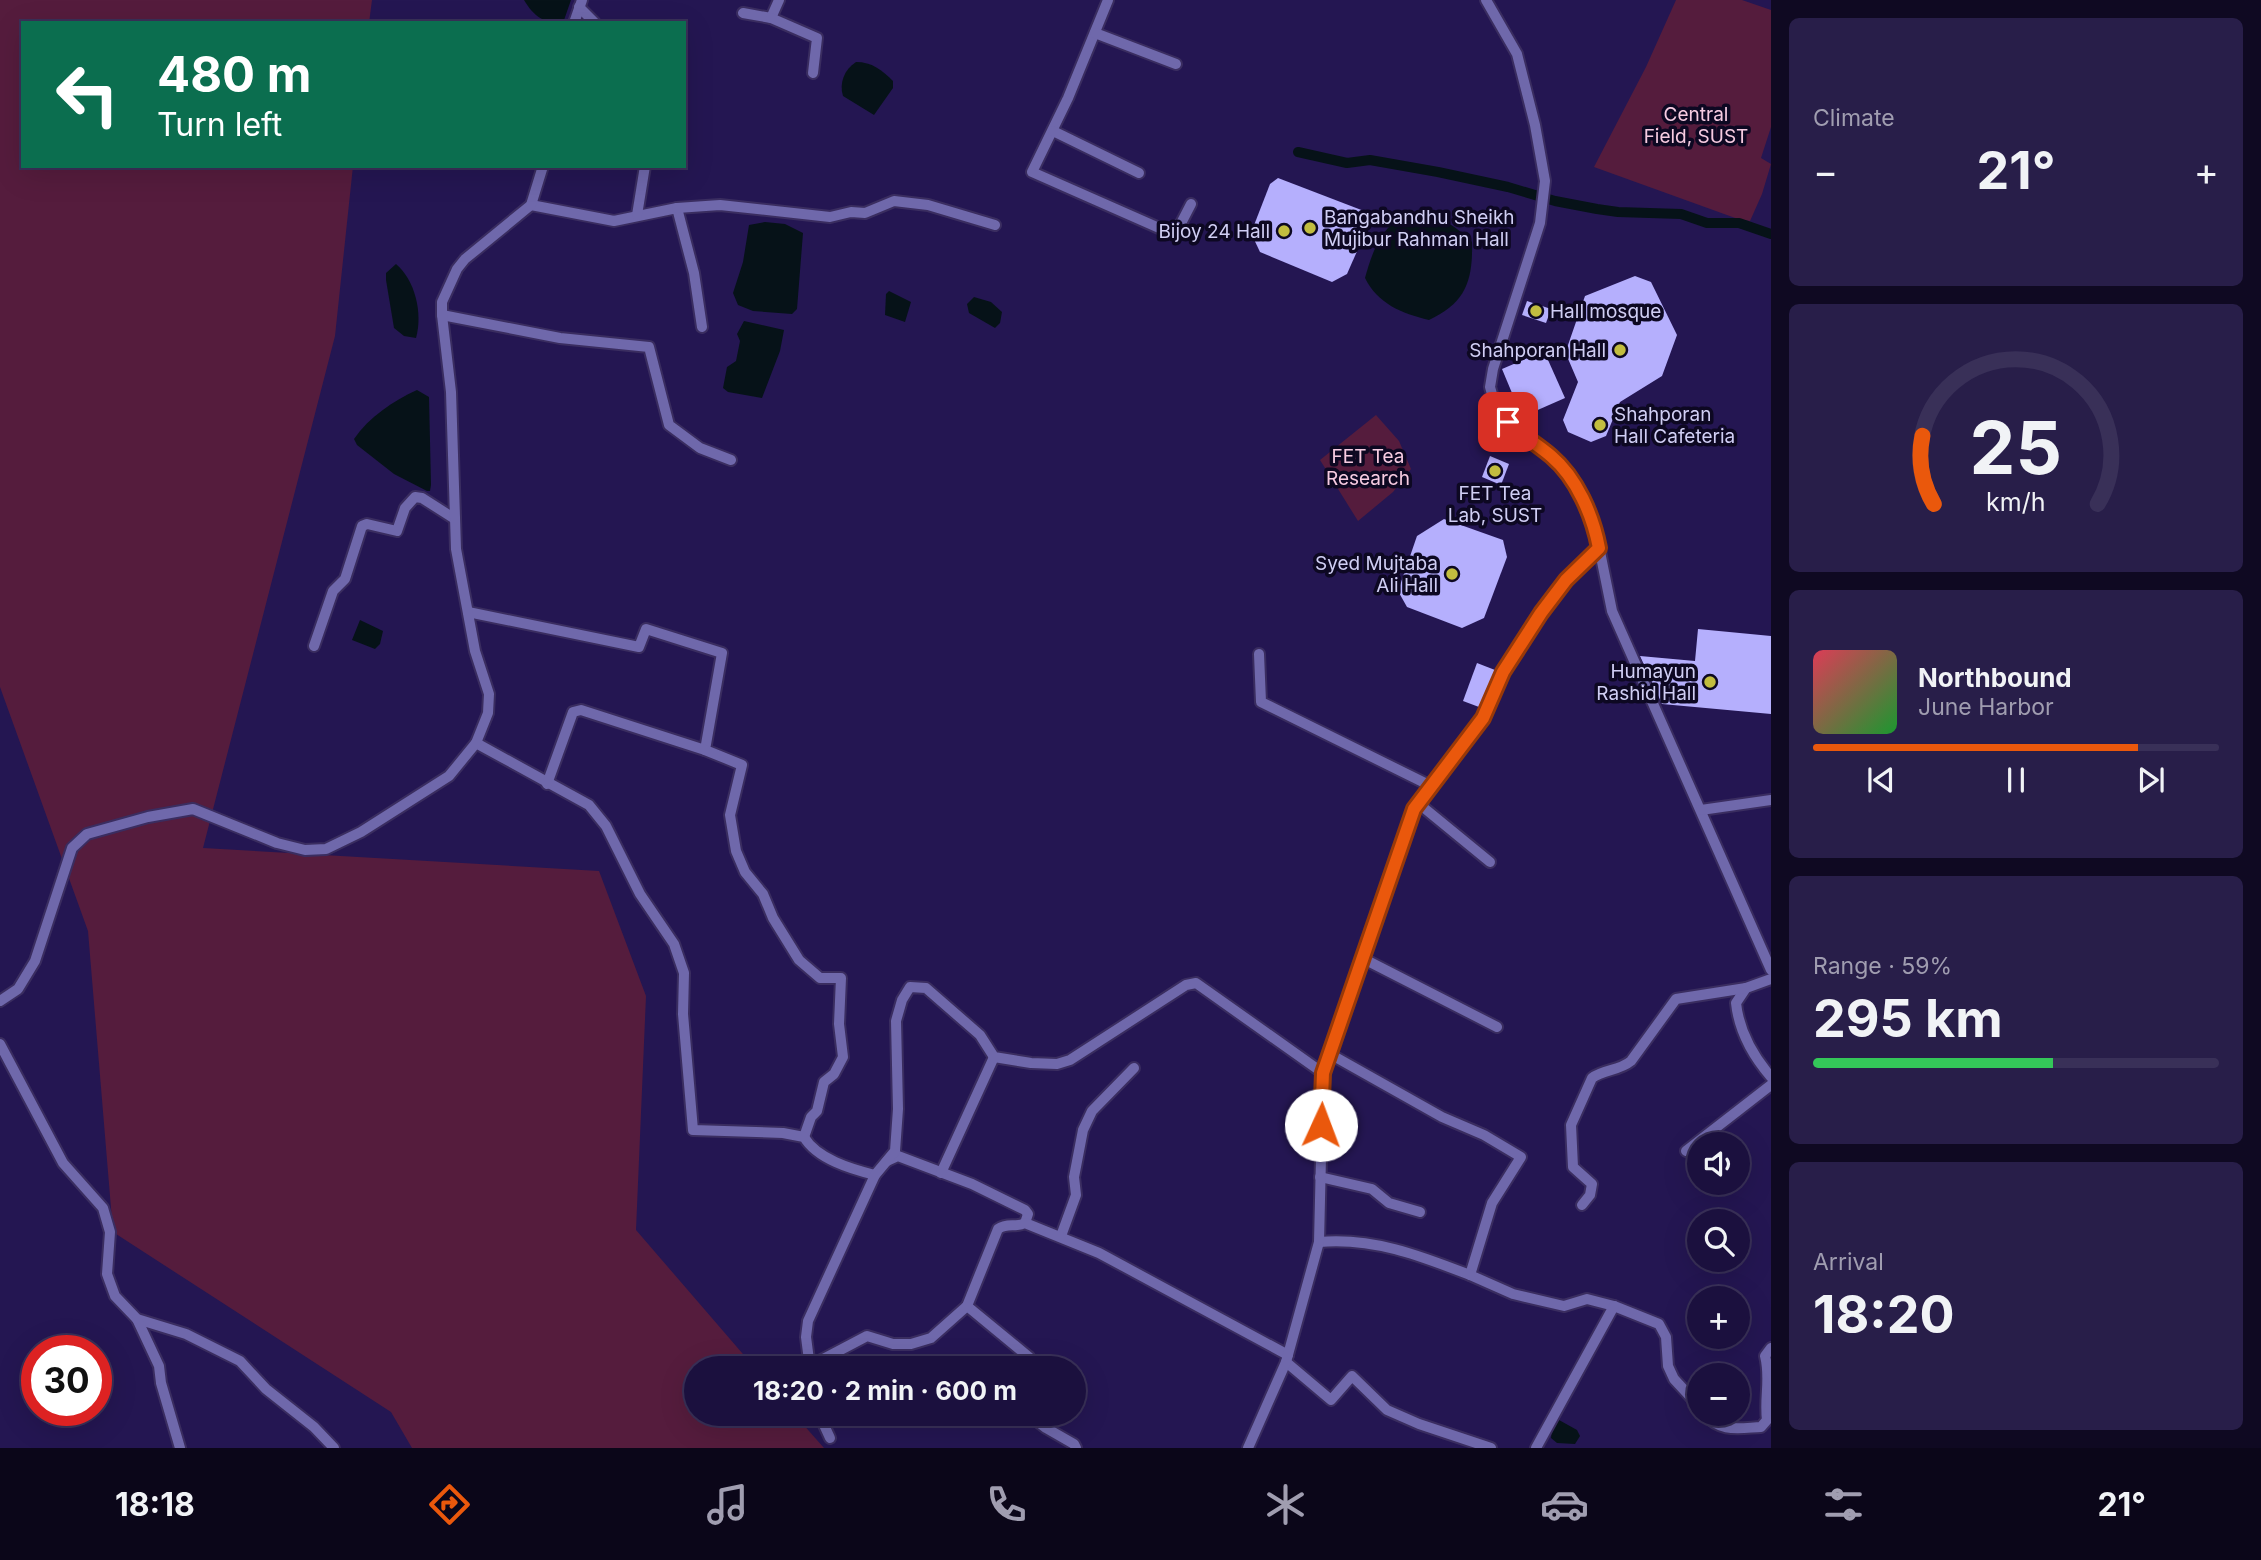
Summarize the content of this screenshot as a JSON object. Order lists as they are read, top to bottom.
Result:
{
  "parks": ["Central Field, SUST", "FET Tea Research"],
  "places": [
    "Bangabandhu Sheikh Mujibur Rahman Hall",
    "Bijoy 24 Hall",
    "Hall mosque",
    "Shahporan Hall",
    "Shahporan Hall Cafeteria",
    "FET Tea Lab, SUST",
    "Syed Mujtaba Ali Hall",
    "Humayun Rashid Hall"
  ],
  "page": {
    "tile": [
      "Climate",
      ["Range · 59%", "295 km"],
      ["Arrival", "18:20"]
    ],
    "turn": ["480 m", "Turn left"],
    "heat": ["−", "21°", "+"],
    "song": ["Northbound", "June Harbor"],
    "map_buttons": ["+", "−"],
    "limit": "30",
    "trip": "18:20 · 2 min · 600 m",
    "tabs": ["18:18", "21°"],
    "gauge": ["25", "km/h"]
  }
}
